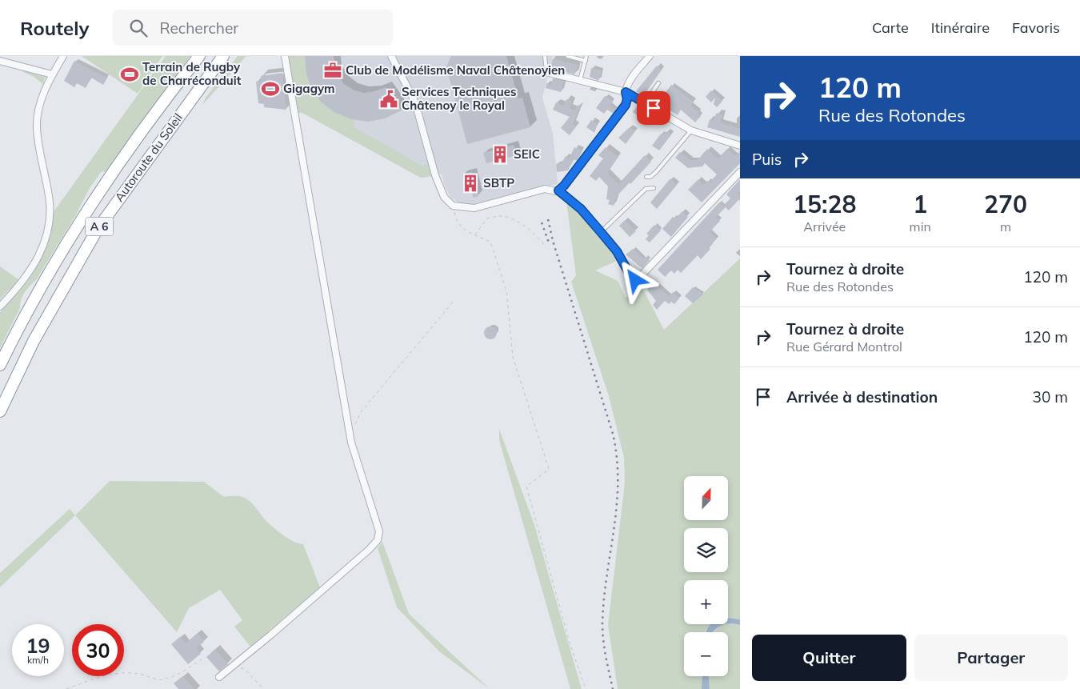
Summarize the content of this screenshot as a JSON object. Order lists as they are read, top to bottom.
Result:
{
  "streets": {
    "highway": ["Autoroute du Soleil", "A 6"]
  },
  "places": {
    "office": ["Club de Modélisme Naval Châtenoyien"],
    "sports": ["Terrain de Rugby de Charréconduit", "Gigagym"],
    "public building": ["Services Techniques Châtenoy le Royal"],
    "building": ["SEIC", "SBTP"]
  },
  "north": "top",
  "page": {
    "header": "Routely",
    "search": "Rechercher",
    "nav": ["Carte", "Itinéraire", "Favoris"],
    "turn": ["120 m", "Rue des Rotondes"],
    "then": "Puis",
    "eta": [
      "15:28",
      "Arrivée",
      "1",
      "min",
      "270",
      "m"
    ],
    "list": [
      {
        "name": "Tournez à droite",
        "note": "Rue des Rotondes",
        "value": "120 m"
      },
      {
        "name": "Tournez à droite",
        "note": "Rue Gérard Montrol",
        "value": "120 m"
      },
      {
        "name": "Arrivée à destination",
        "value": "30 m"
      }
    ],
    "map_buttons": ["+", "−"],
    "speed": "19 km/h",
    "limit": "30",
    "buttons": ["Quitter", "Partager"]
  }
}
